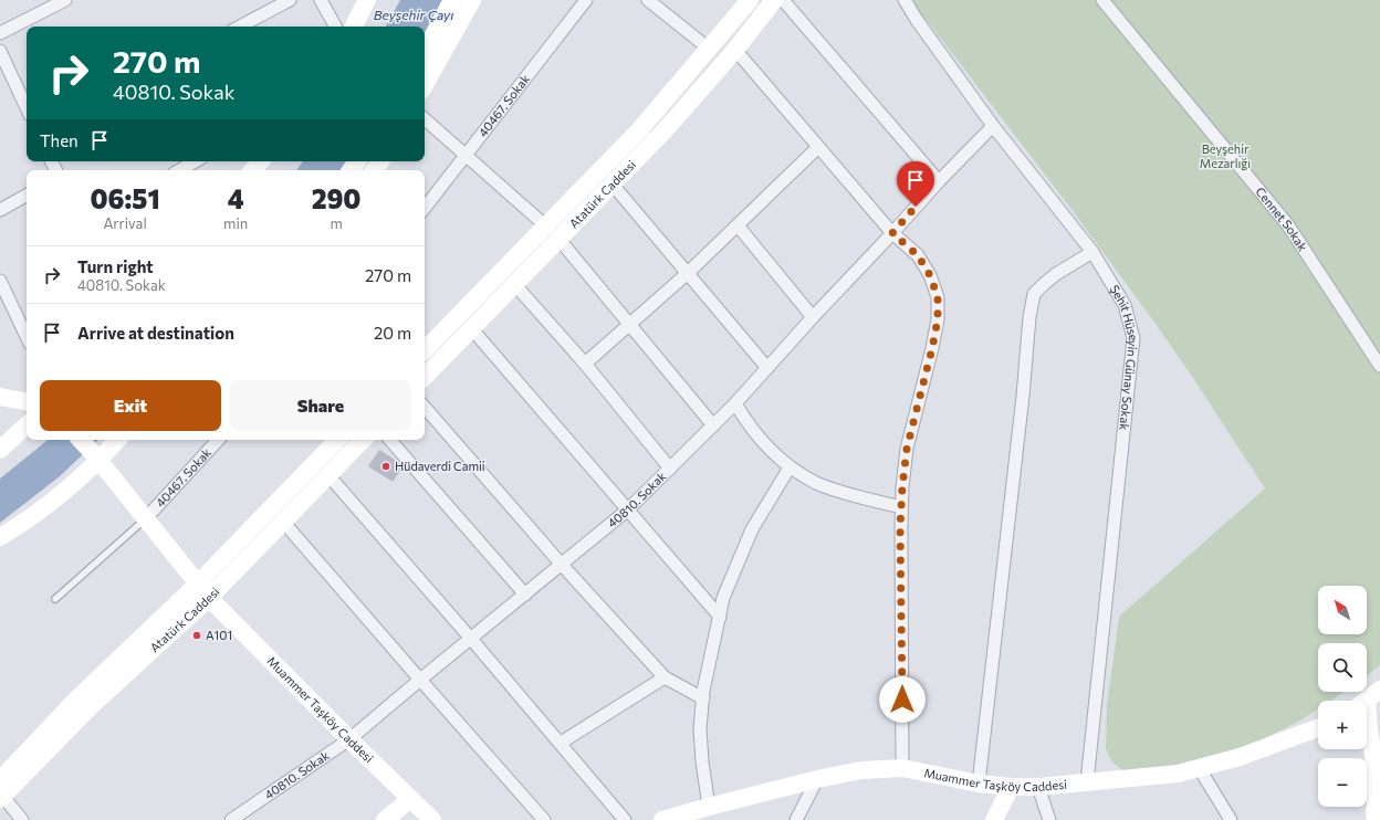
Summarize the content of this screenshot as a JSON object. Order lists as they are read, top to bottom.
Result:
{
  "streets": {
    "main road": ["Atatürk Caddesi", "Muammer Taşköy Caddesi"],
    "street": [
      "40467. Sokak",
      "Cennet Sokak",
      "Şehit Hüseyin Günay Sokak",
      "40810. Sokak"
    ]
  },
  "crossings": [
    ["40467. Sokak", "Muammer Taşköy Caddesi"],
    ["Atatürk Caddesi", "Muammer Taşköy Caddesi"],
    ["Şehit Hüseyin Günay Sokak", "40810. Sokak"],
    ["Şehit Hüseyin Günay Sokak", "Muammer Taşköy Caddesi"],
    ["40810. Sokak", "Muammer Taşköy Caddesi"]
  ],
  "water": ["Beyşehir Çayı"],
  "parks": ["Beyşehir Mezarlığı"],
  "places": ["Hüdaverdi Camii", "A101"],
  "north": "top left",
  "page": {
    "turn": ["270 m", "40810. Sokak"],
    "then": "Then",
    "eta": [
      "06:51",
      "Arrival",
      "4",
      "min",
      "290",
      "m"
    ],
    "list": [
      {
        "name": "Turn right",
        "note": "40810. Sokak",
        "value": "270 m"
      },
      {
        "name": "Arrive at destination",
        "value": "20 m"
      }
    ],
    "buttons": ["Exit", "Share"],
    "map_buttons": ["+", "−"]
  }
}
